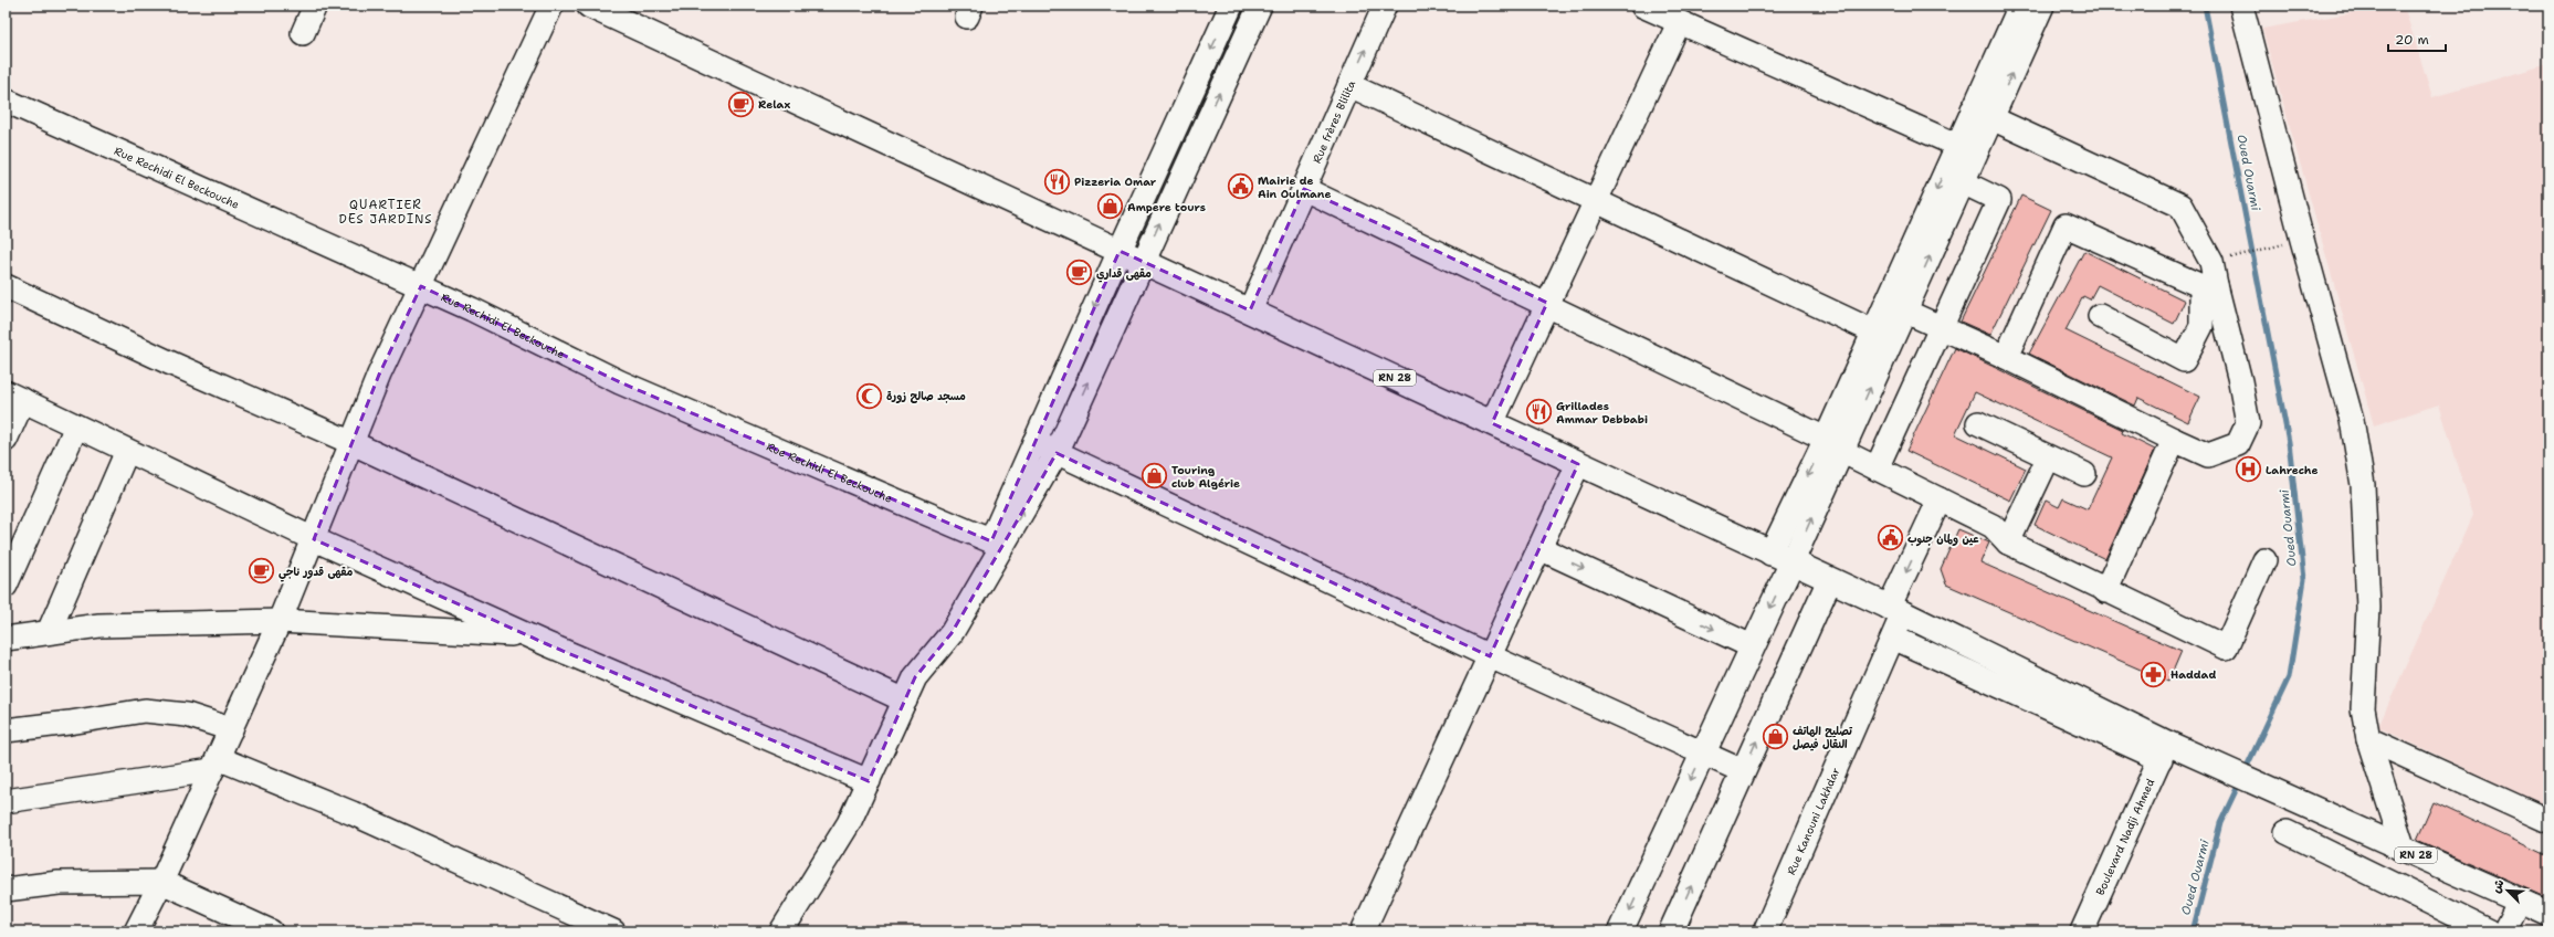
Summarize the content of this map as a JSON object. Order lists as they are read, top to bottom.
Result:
{
  "streets": {
    "main road": ["RN 28"],
    "street": [
      "Rue frères Blilita",
      "Rue Rechidi El Beckouche",
      "Rue Kanouni Lakhdar",
      "Boulevard Nadji Ahmed"
    ]
  },
  "crossings": [
    ["Rue frères Blilita", "RN 28"],
    ["RN 28", "Rue Kanouni Lakhdar"],
    ["RN 28", "Boulevard Nadji Ahmed"]
  ],
  "districts": ["QUARTIER DES JARDINS"],
  "water": ["Oued Ouarmi"],
  "places": {
    "cafe": ["Relax", "مقهى قداري", "مقهى قدور ناجي"],
    "restaurant": ["Pizzeria Omar", "Grillades Ammar Debbabi"],
    "public building": ["Mairie de Ain Oulmane", "عين ولمان جنوب"],
    "shop": ["Ampere tours", "Touring club Algérie", "تصليح الهاتف النقال فيصل"],
    "mosque": ["مسجد صالح زورة"],
    "hospital": ["Lahreche"],
    "pharmacy": ["Haddad"]
  },
  "scale_bar": "20 m",
  "north": "top left"
}
